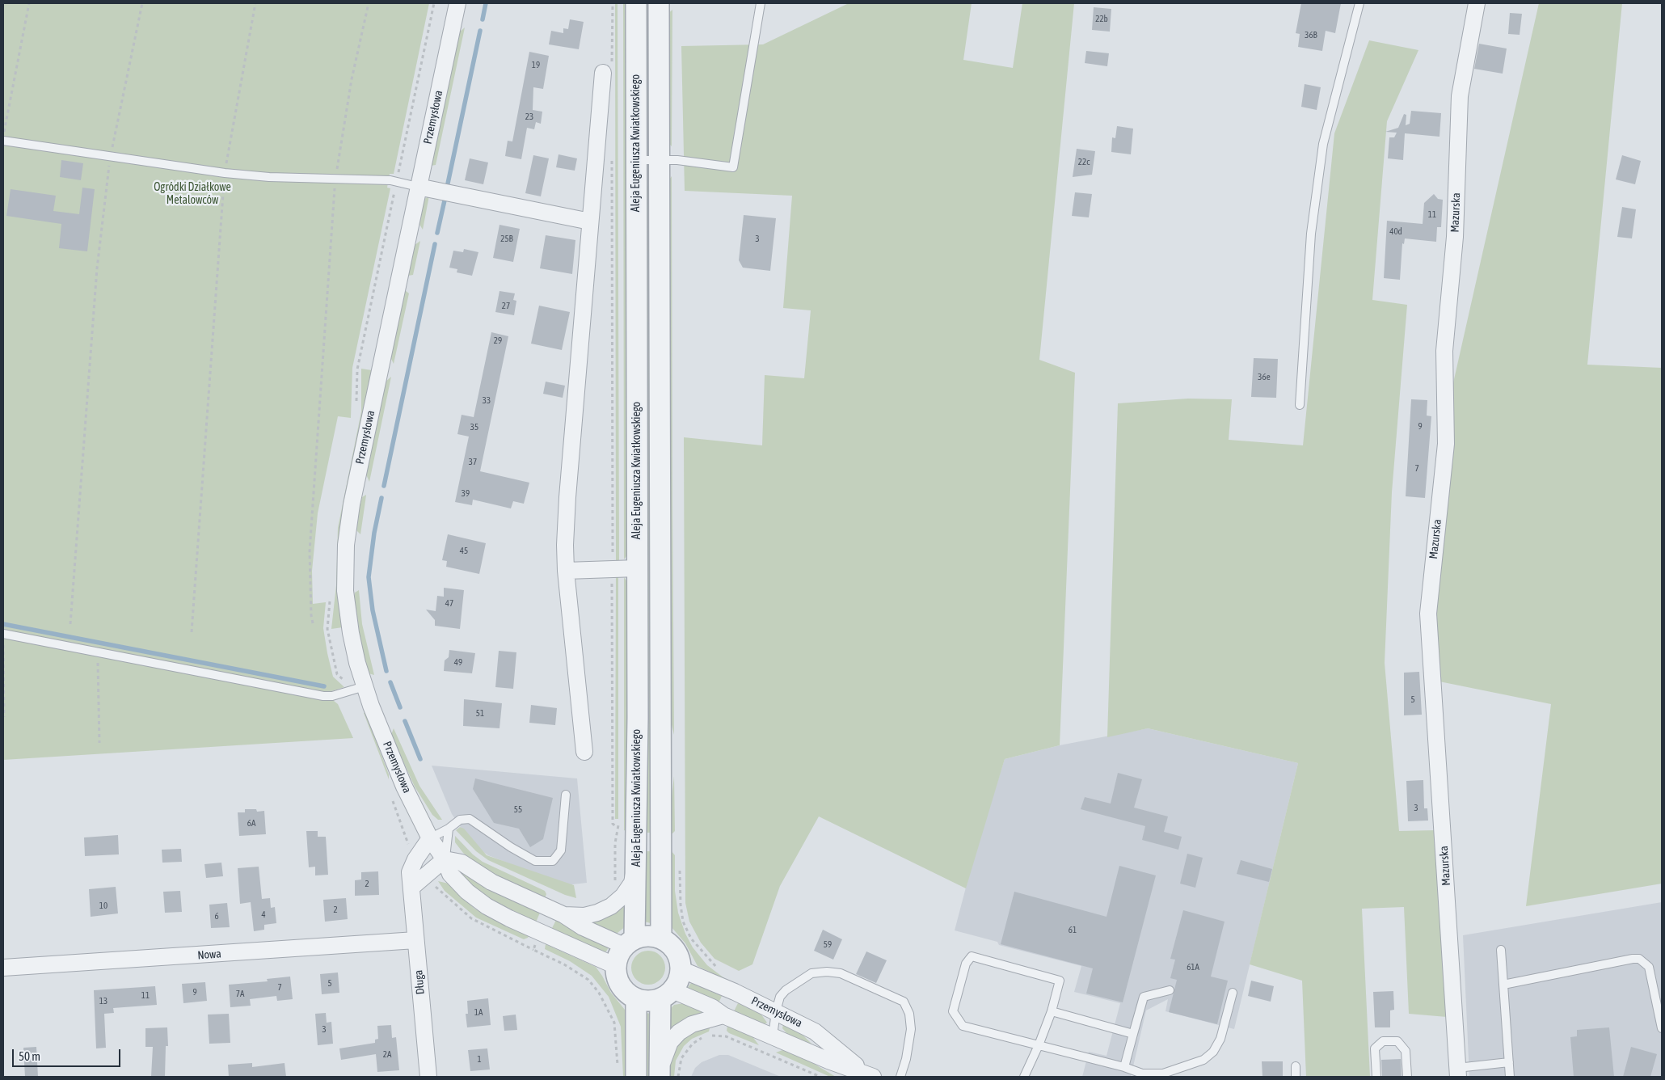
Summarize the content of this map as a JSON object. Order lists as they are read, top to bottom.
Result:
{
  "streets": {
    "street": [
      "Przemysłowa",
      "Aleja Eugeniusza Kwiatkowskiego",
      "Mazurska",
      "Nowa",
      "Długa"
    ]
  },
  "crossings": [
    ["Przemysłowa", "Aleja Eugeniusza Kwiatkowskiego"],
    ["Przemysłowa", "Długa"],
    ["Nowa", "Długa"]
  ],
  "parks": ["Ogródki Działkowe Metalowców"],
  "house_numbers": [
    "22b",
    "36B",
    "19",
    "23",
    "22c",
    "11",
    "40d",
    "25B",
    "3",
    "27",
    "29",
    "36e",
    "33",
    "9",
    "35",
    "37",
    "7",
    "39",
    "45",
    "47",
    "49",
    "5",
    "51",
    "3",
    "55",
    "6A",
    "2",
    "10",
    "2",
    "4",
    "6",
    "61",
    "59",
    "61A",
    "5",
    "7",
    "9",
    "7A",
    "11",
    "13",
    "1A",
    "3",
    "2A",
    "1"
  ],
  "scale_bar": "50 m"
}
